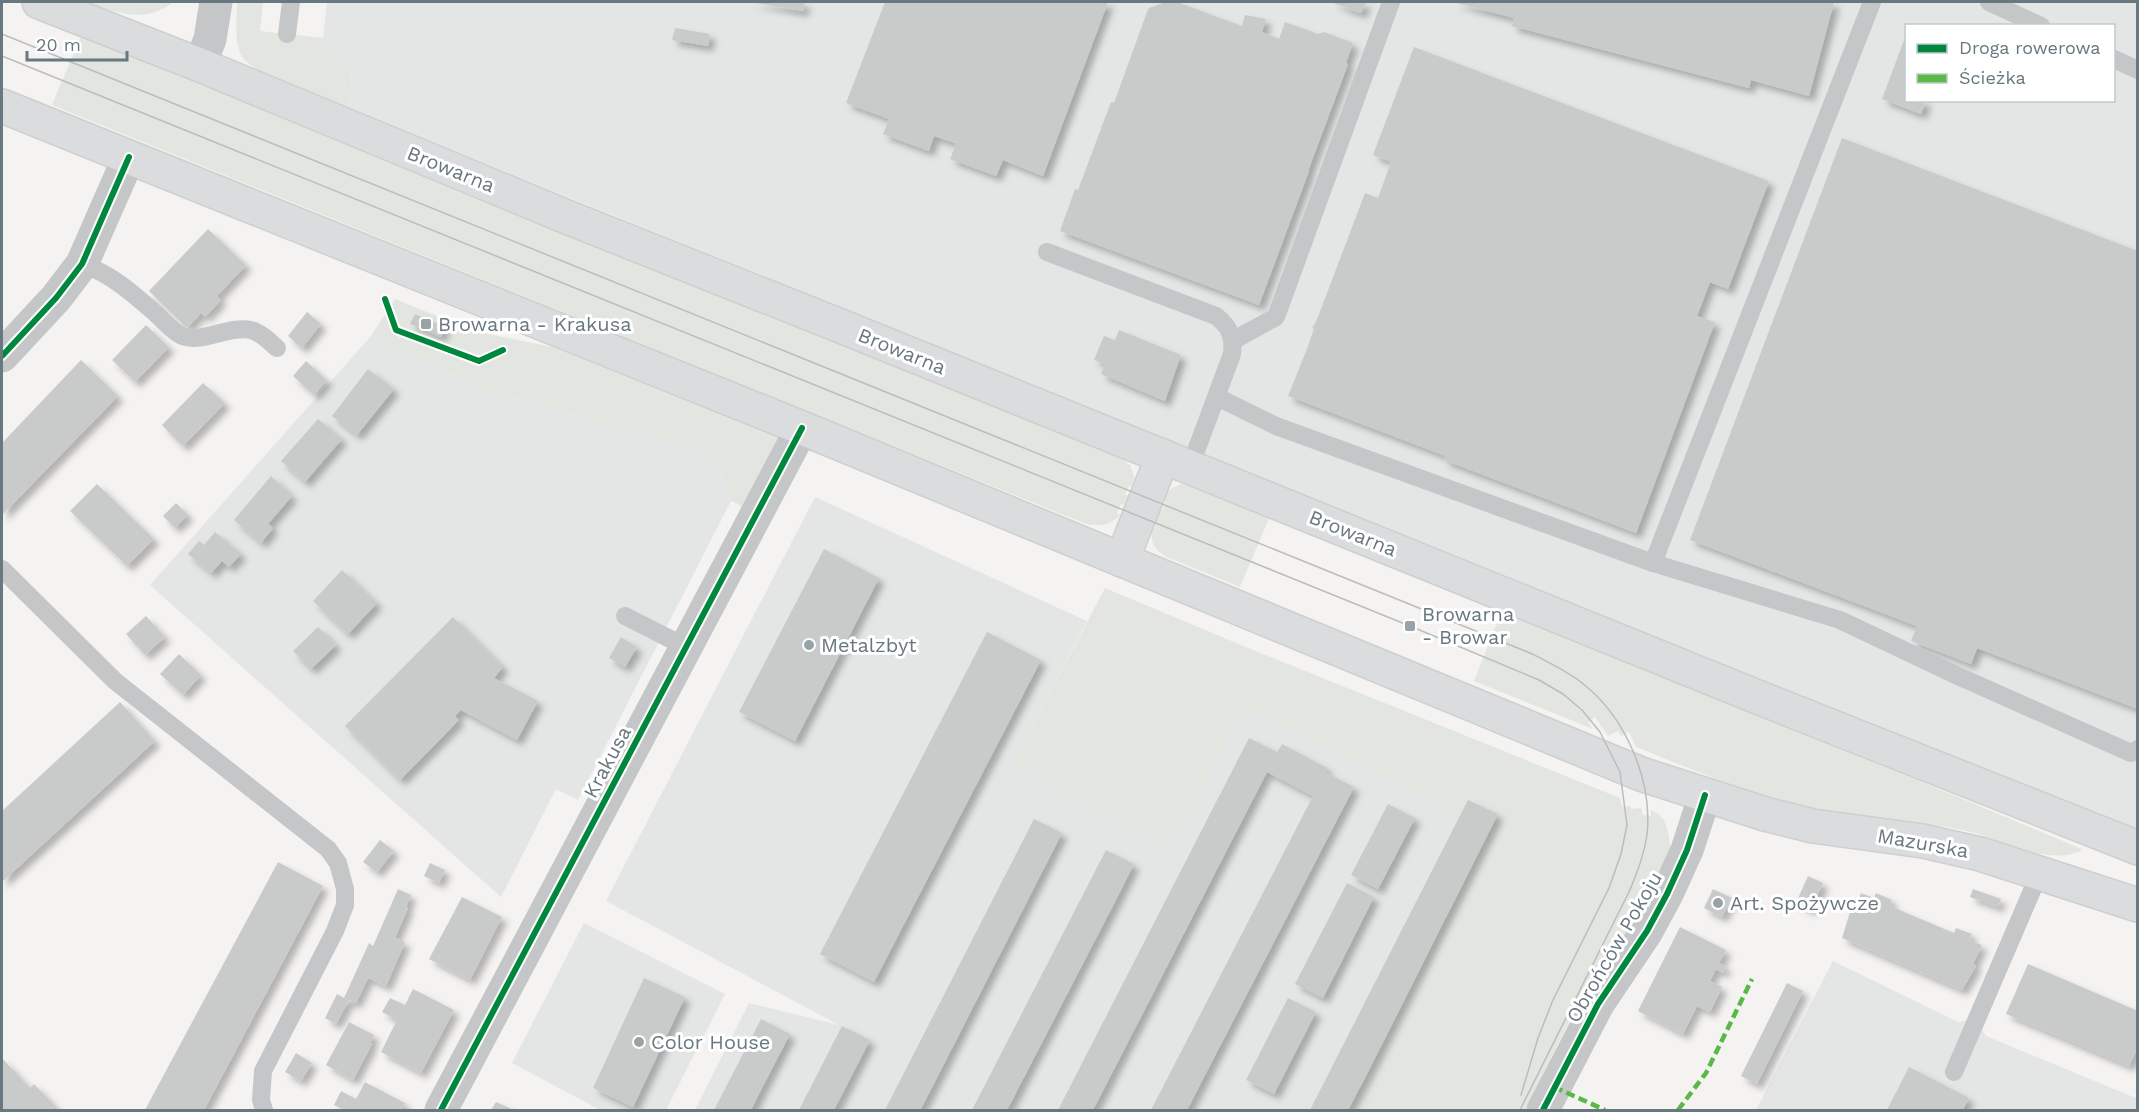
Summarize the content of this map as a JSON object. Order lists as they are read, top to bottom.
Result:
{
  "streets": {
    "main road": ["Browarna", "Mazurska"],
    "street": ["Krakusa", "Obrońców Pokoju"]
  },
  "crossings": [
    ["Mazurska", "Obrońców Pokoju"]
  ],
  "places": {
    "transit": ["Browarna - Krakusa", "Browarna - Browar"],
    "other": ["Metalzbyt", "Art. Spożywcze", "Color House"]
  },
  "legend": ["Droga rowerowa", "Ścieżka"],
  "scale_bar": "20 m"
}
